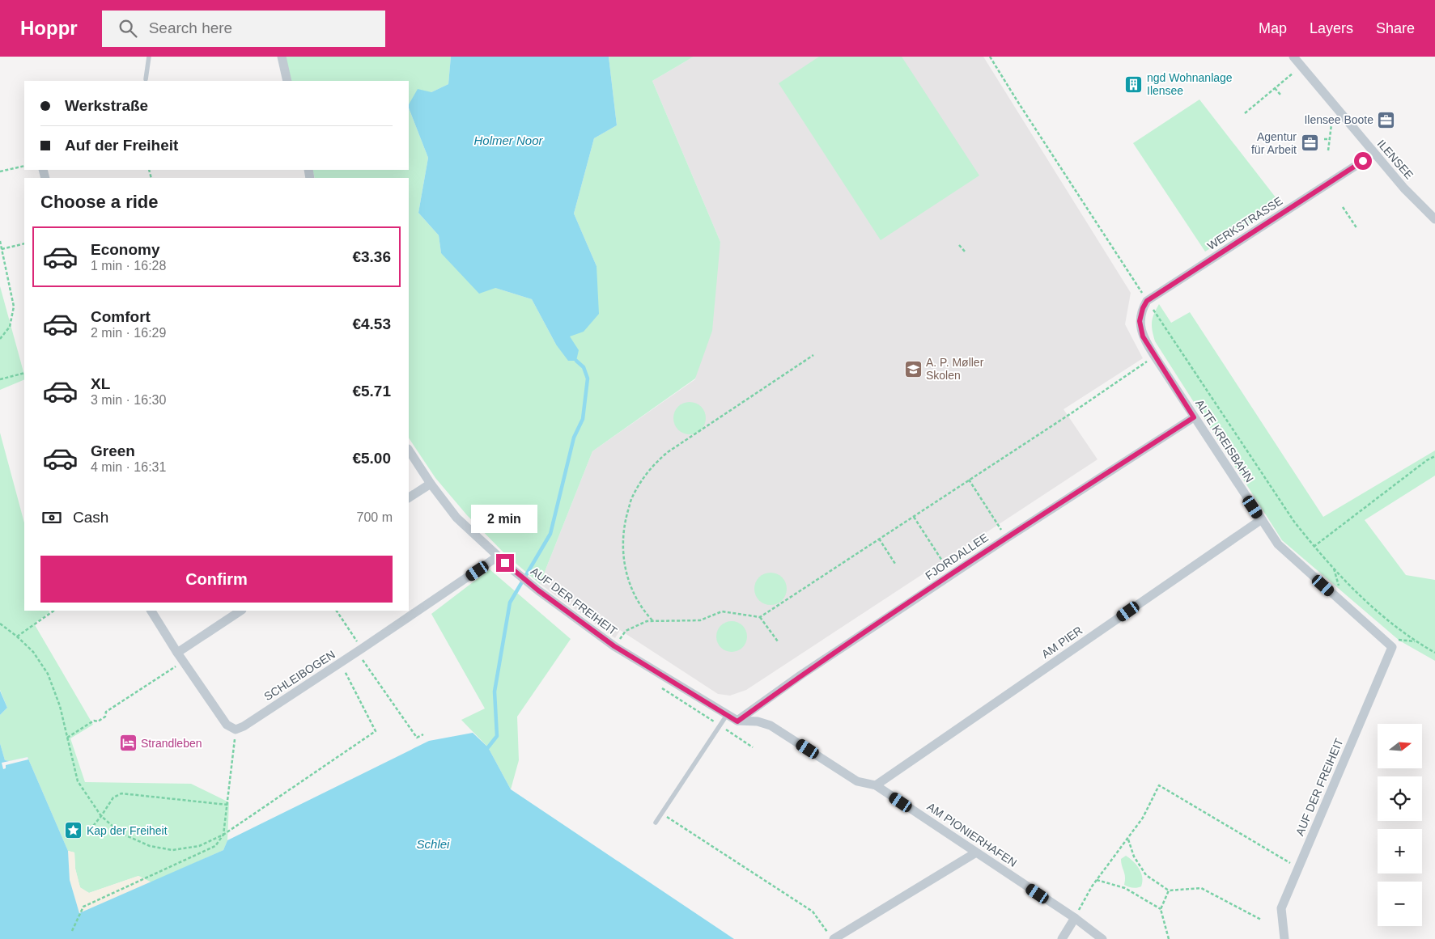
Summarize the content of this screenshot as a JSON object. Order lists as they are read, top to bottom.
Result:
{
  "streets": {
    "street": [
      "ILENSEE",
      "WERKSTRASSE",
      "ALTE KREISBAHN",
      "FJORDALLEE",
      "AUF DER FREIHEIT",
      "AM PIER",
      "SCHLEIBOGEN",
      "AM PIONIERHAFEN"
    ]
  },
  "crossings": [
    ["ILENSEE", "WERKSTRASSE"],
    ["WERKSTRASSE", "ALTE KREISBAHN"],
    ["ALTE KREISBAHN", "FJORDALLEE"],
    ["ALTE KREISBAHN", "AUF DER FREIHEIT"],
    ["ALTE KREISBAHN", "AM PIER"],
    ["FJORDALLEE", "AUF DER FREIHEIT"],
    ["FJORDALLEE", "AM PIONIERHAFEN"],
    ["AUF DER FREIHEIT", "SCHLEIBOGEN"],
    ["AUF DER FREIHEIT", "AM PIONIERHAFEN"],
    ["AM PIER", "AM PIONIERHAFEN"]
  ],
  "water": ["Holmer Noor", "Schlei"],
  "places": {
    "building": ["ngd Wohnanlage Ilensee"],
    "office": ["Ilensee Boote", "Agentur für Arbeit"],
    "school or university": ["A. P. Møller Skolen"],
    "hotel": ["Strandleben"],
    "place": ["Kap der Freiheit"]
  },
  "north": "right",
  "page": {
    "header": "Hoppr",
    "search": "Search here",
    "nav": ["Map", "Layers", "Share"],
    "banner": ["Werkstraße", "Auf der Freiheit"],
    "heading": "Choose a ride",
    "list": [
      {
        "name": "Economy",
        "note": "1 min · 16:28",
        "value": "€3.36"
      },
      {
        "name": "Comfort",
        "note": "2 min · 16:29",
        "value": "€4.53"
      },
      {
        "name": "XL",
        "note": "3 min · 16:30",
        "value": "€5.71"
      },
      {
        "name": "Green",
        "note": "4 min · 16:31",
        "value": "€5.00"
      }
    ],
    "pay": ["Cash", "700 m"],
    "bubble": "2 min",
    "buttons": "Confirm",
    "map_buttons": ["+", "−"]
  }
}
